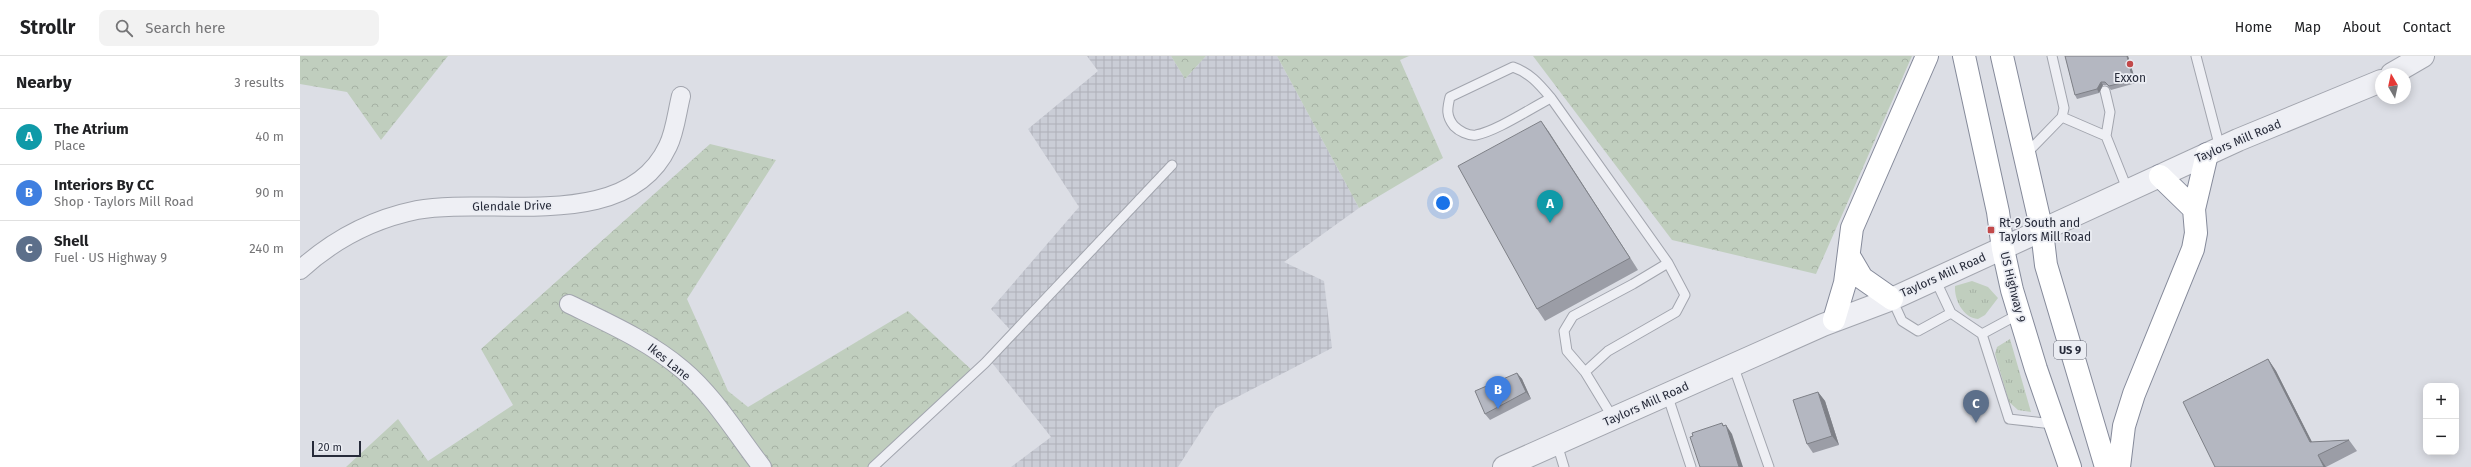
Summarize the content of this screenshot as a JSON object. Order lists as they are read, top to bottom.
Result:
{
  "streets": {
    "highway": ["US Highway 9", "US 9"],
    "street": ["Taylors Mill Road", "Glendale Drive", "Ikes Lane"]
  },
  "crossings": [
    ["Taylors Mill Road", "US Highway 9"],
    ["Taylors Mill Road", "US 9"]
  ],
  "places": {
    "other": ["Exxon"],
    "transit": ["Rt-9 South and Taylors Mill Road"]
  },
  "scale_bar": "20 m",
  "north": "top",
  "page": {
    "header": "Strollr",
    "search": "Search here",
    "nav": [
      "Home",
      "Map",
      "About",
      "Contact"
    ],
    "heading": ["Nearby", "3 results"],
    "list": [
      {
        "mark": "A",
        "name": "The Atrium",
        "note": "Place",
        "value": "40 m"
      },
      {
        "mark": "B",
        "name": "Interiors By CC",
        "note": "Shop · Taylors Mill Road",
        "value": "90 m"
      },
      {
        "mark": "C",
        "name": "Shell",
        "note": "Fuel · US Highway 9",
        "value": "240 m"
      }
    ],
    "pins": ["A", "B", "C"],
    "map_buttons": ["+", "−"],
    "scale": "20 m"
  }
}
